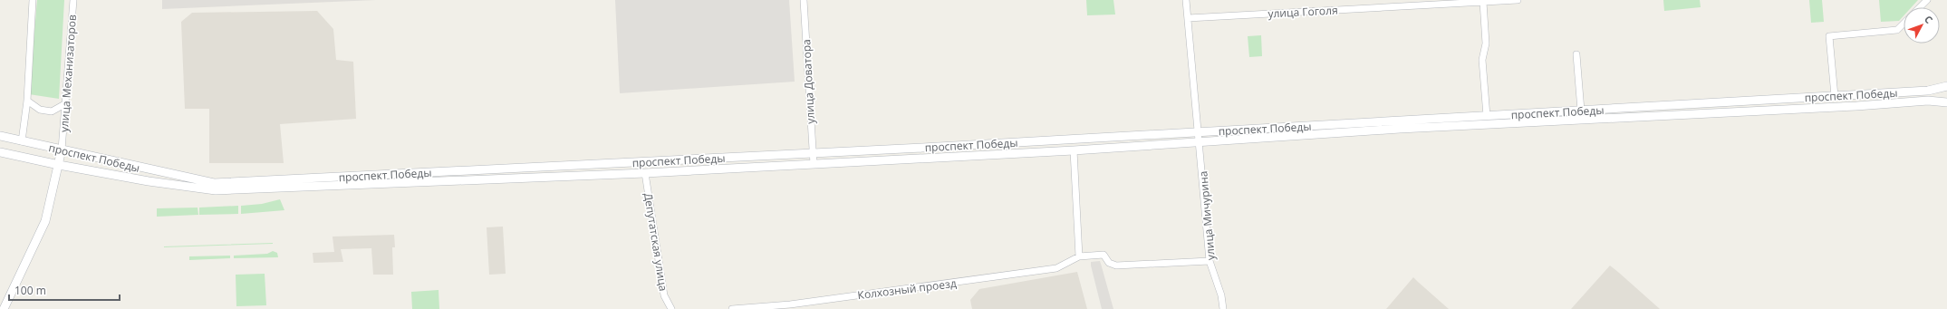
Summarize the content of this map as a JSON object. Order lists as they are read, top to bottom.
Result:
{
  "streets": {
    "main road": ["улица Механизаторов", "проспект Победы"],
    "street": [
      "улица Гоголя",
      "улица Доватора",
      "улица Мичурина",
      "Депутатская улица",
      "Колхозный проезд"
    ]
  },
  "crossings": [
    ["улица Гоголя", "улица Мичурина"],
    ["улица Механизаторов", "проспект Победы"],
    ["улица Доватора", "проспект Победы"],
    ["проспект Победы", "улица Мичурина"],
    ["проспект Победы", "Депутатская улица"],
    ["улица Мичурина", "Колхозный проезд"]
  ],
  "scale_bar": "100 m",
  "north": "top right"
}
